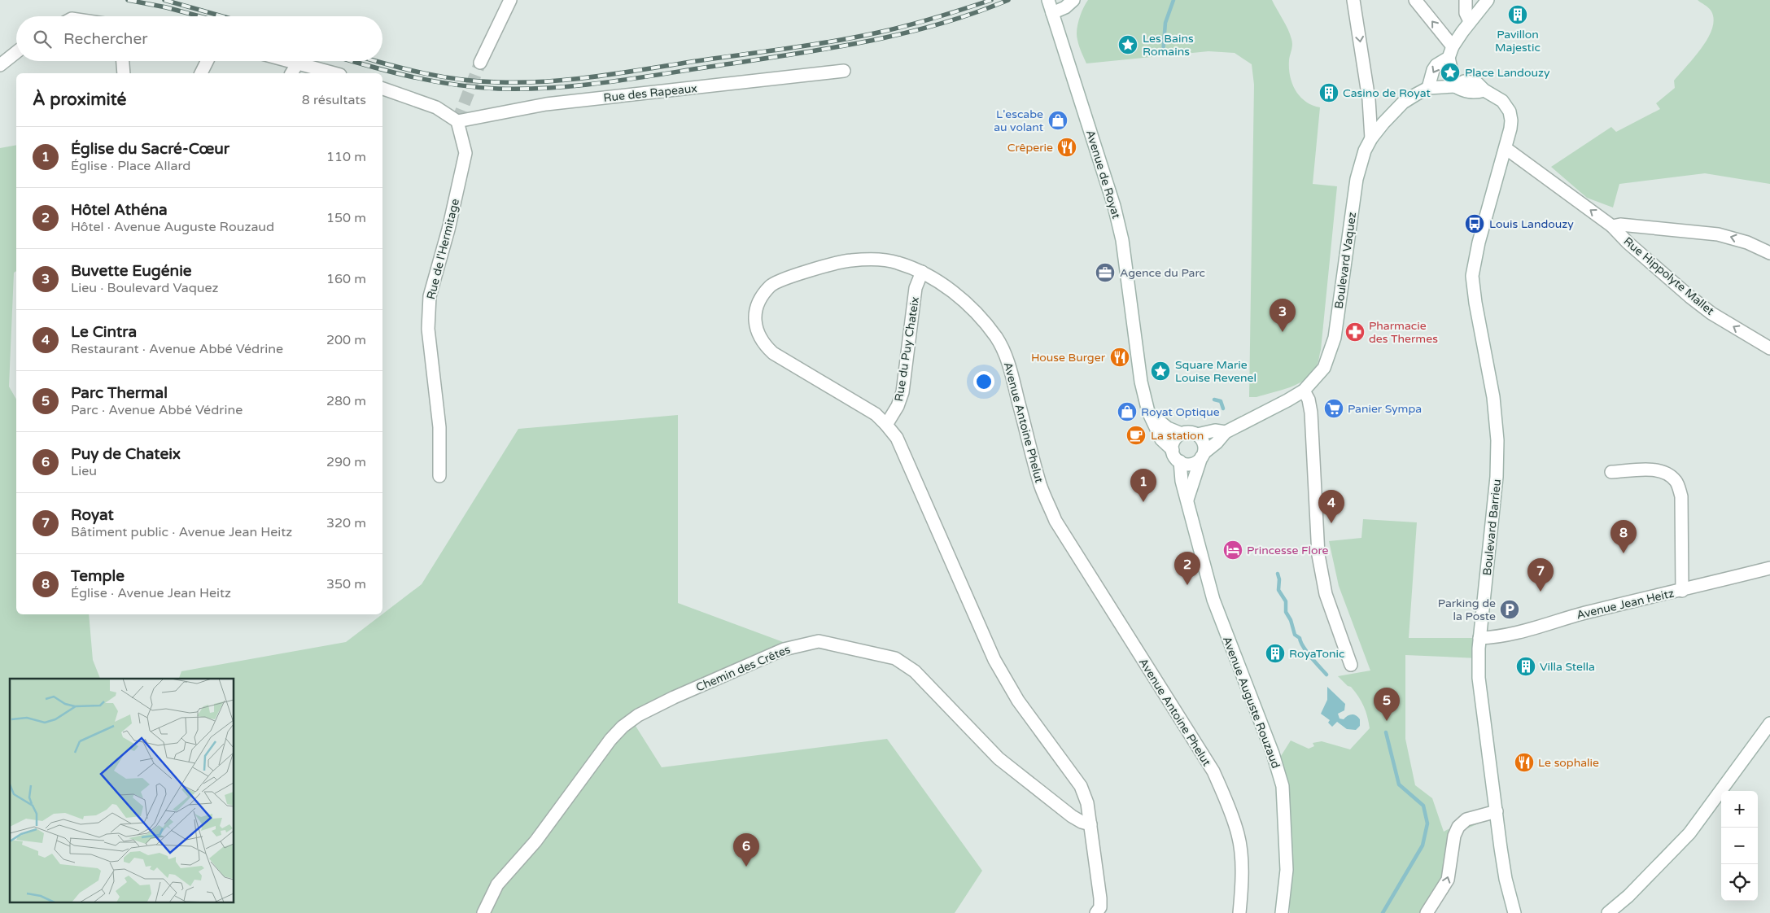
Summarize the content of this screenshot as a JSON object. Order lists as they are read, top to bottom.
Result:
{
  "streets": {
    "street": [
      "Rue des Rapeaux",
      "Avenue de Royat",
      "Rue de l'Hermitage",
      "Boulevard Vaquez",
      "Rue Hippolyte Mallet",
      "Rue du Puy Chateix",
      "Avenue Antoine Phelut",
      "Boulevard Barrieu",
      "Avenue Jean Heitz",
      "Chemin des Crêtes",
      "Avenue Auguste Rouzaud"
    ]
  },
  "crossings": [
    ["Rue des Rapeaux", "Rue de l'Hermitage"],
    ["Avenue de Royat", "Avenue Auguste Rouzaud"],
    ["Boulevard Vaquez", "Boulevard Barrieu"],
    ["Rue Hippolyte Mallet", "Boulevard Barrieu"],
    ["Rue du Puy Chateix", "Avenue Antoine Phelut"],
    ["Avenue Antoine Phelut", "Chemin des Crêtes"],
    ["Boulevard Barrieu", "Avenue Jean Heitz"]
  ],
  "one_way": ["Rue Hippolyte Mallet"],
  "places": {
    "building": [
      "Pavillon Majestic",
      "Casino de Royat",
      "RoyaTonic",
      "Villa Stella"
    ],
    "place": ["Les Bains Romains", "Place Landouzy", "Square Marie Louise Revenel"],
    "shop": ["L'escabe au volant", "Royat Optique"],
    "restaurant": ["Crêperie", "House Burger", "Le sophalie"],
    "bus stop": ["Louis Landouzy"],
    "office": ["Agence du Parc"],
    "pharmacy": ["Pharmacie des Thermes"],
    "supermarket": ["Panier Sympa"],
    "cafe": ["La station"],
    "hotel": ["Princesse Flore"],
    "parking": ["Parking de la Poste"]
  },
  "page": {
    "search": "Rechercher",
    "heading": ["À proximité", "8 résultats"],
    "list": [
      {
        "mark": "1",
        "name": "Église du Sacré-Cœur",
        "note": "Église · Place Allard",
        "value": "110 m"
      },
      {
        "mark": "2",
        "name": "Hôtel Athéna",
        "note": "Hôtel · Avenue Auguste Rouzaud",
        "value": "150 m"
      },
      {
        "mark": "3",
        "name": "Buvette Eugénie",
        "note": "Lieu · Boulevard Vaquez",
        "value": "160 m"
      },
      {
        "mark": "4",
        "name": "Le Cintra",
        "note": "Restaurant · Avenue Abbé Védrine",
        "value": "200 m"
      },
      {
        "mark": "5",
        "name": "Parc Thermal",
        "note": "Parc · Avenue Abbé Védrine",
        "value": "280 m"
      },
      {
        "mark": "6",
        "name": "Puy de Chateix",
        "note": "Lieu",
        "value": "290 m"
      },
      {
        "mark": "7",
        "name": "Royat",
        "note": "Bâtiment public · Avenue Jean Heitz",
        "value": "320 m"
      },
      {
        "mark": "8",
        "name": "Temple",
        "note": "Église · Avenue Jean Heitz",
        "value": "350 m"
      }
    ],
    "pins": [
      "3",
      "1",
      "4",
      "8",
      "2",
      "7",
      "5",
      "6"
    ],
    "map_buttons": ["+", "−"]
  }
}
